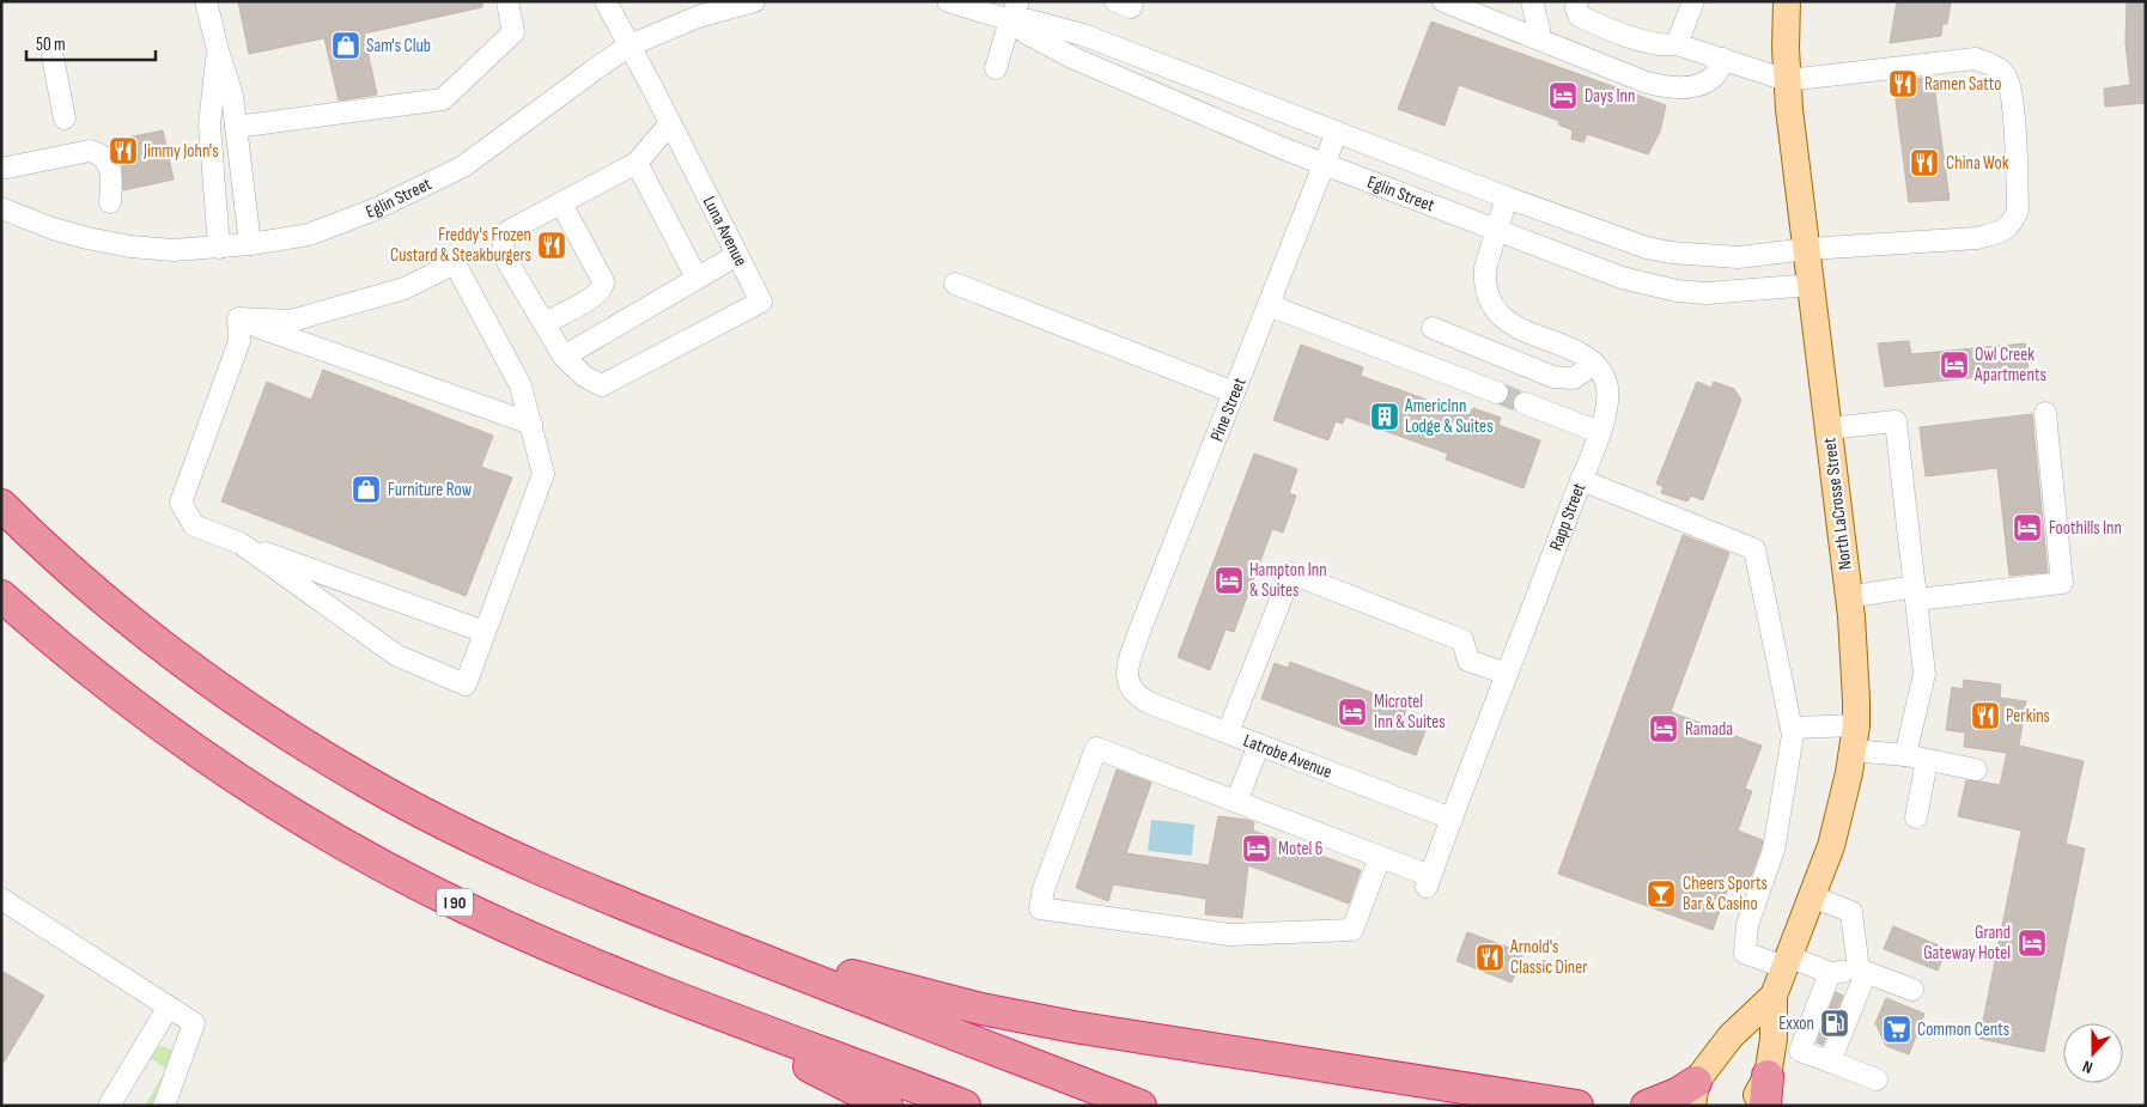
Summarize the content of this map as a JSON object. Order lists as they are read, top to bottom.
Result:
{
  "streets": {
    "highway": ["I 90"],
    "main road": ["North LaCrosse Street"],
    "street": [
      "Eglin Street",
      "Luna Avenue",
      "Pine Street",
      "Rapp Street",
      "Latrobe Avenue"
    ]
  },
  "crossings": [
    ["Eglin Street", "Luna Avenue"],
    ["Eglin Street", "Pine Street"],
    ["Eglin Street", "North LaCrosse Street"],
    ["Pine Street", "Latrobe Avenue"],
    ["Rapp Street", "Latrobe Avenue"]
  ],
  "places": {
    "shop": ["Sam's Club", "Furniture Row"],
    "restaurant": [
      "Ramen Satto",
      "Jimmy John's",
      "China Wok",
      "Freddy's Frozen Custard & Steakburgers",
      "Perkins",
      "Arnold's Classic Diner"
    ],
    "hotel": [
      "Days Inn",
      "Owl Creek Apartments",
      "Foothills Inn",
      "Hampton Inn & Suites",
      "Microtel Inn & Suites",
      "Ramada",
      "Motel 6",
      "Grand Gateway Hotel"
    ],
    "building": ["AmericInn Lodge & Suites"],
    "bar": ["Cheers Sports Bar & Casino"],
    "fuel station": ["Exxon"],
    "supermarket": ["Common Cents"]
  },
  "scale_bar": "50 m",
  "north": "bottom"
}
